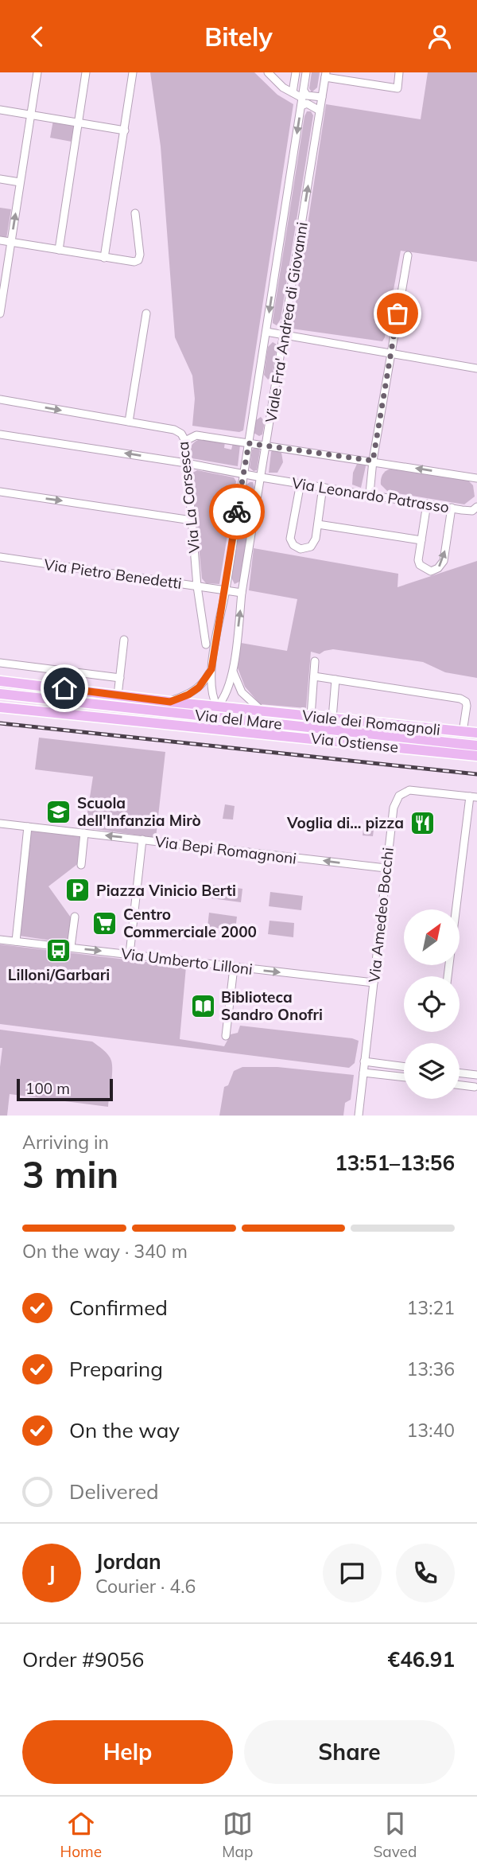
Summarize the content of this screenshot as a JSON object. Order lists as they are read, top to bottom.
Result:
{
  "streets": {
    "main road": ["Via del Mare", "Viale dei Romagnoli", "Via Ostiense"],
    "street": [
      "Viale Fra' Andrea di Giovanni",
      "Via Leonardo Patrasso",
      "Via La Corsesca",
      "Via Pietro Benedetti",
      "Via Bepi Romagnoni",
      "Via Amedeo Bocchi",
      "Via Umberto Lilloni"
    ]
  },
  "crossings": [
    ["Viale Fra' Andrea di Giovanni", "Via Leonardo Patrasso"],
    ["Viale Fra' Andrea di Giovanni", "Via Pietro Benedetti"],
    ["Viale Fra' Andrea di Giovanni", "Viale dei Romagnoli"],
    ["Via Leonardo Patrasso", "Via La Corsesca"],
    ["Via La Corsesca", "Via Pietro Benedetti"],
    ["Via Bepi Romagnoni", "Via Amedeo Bocchi"],
    ["Via Amedeo Bocchi", "Via Umberto Lilloni"]
  ],
  "one_way": ["Via Bepi Romagnoni", "Via Umberto Lilloni"],
  "places": {
    "school or university": ["Scuola dell'Infanzia Mirò"],
    "restaurant": ["Voglia di… pizza"],
    "parking": ["Piazza Vinicio Berti"],
    "supermarket": ["Centro Commerciale 2000"],
    "bus stop": ["Lilloni/Garbari"],
    "library": ["Biblioteca Sandro Onofri"]
  },
  "scale_bar": "100 m",
  "north": "top right",
  "page": {
    "header": "Bitely",
    "scale": "100 m",
    "heading": ["3 min", "Arriving in", "13:51–13:56"],
    "panel": [
      "Jordan",
      "Courier · 4.6",
      "Order #9056",
      "€46.91"
    ],
    "bar": "On the way · 340 m",
    "list": [
      ["Confirmed", "13:21"],
      ["Preparing", "13:36"],
      ["On the way", "13:40"],
      "Delivered"
    ],
    "round": "J",
    "buttons": ["Help", "Share"],
    "tabs": ["Home", "Map", "Saved"]
  }
}
